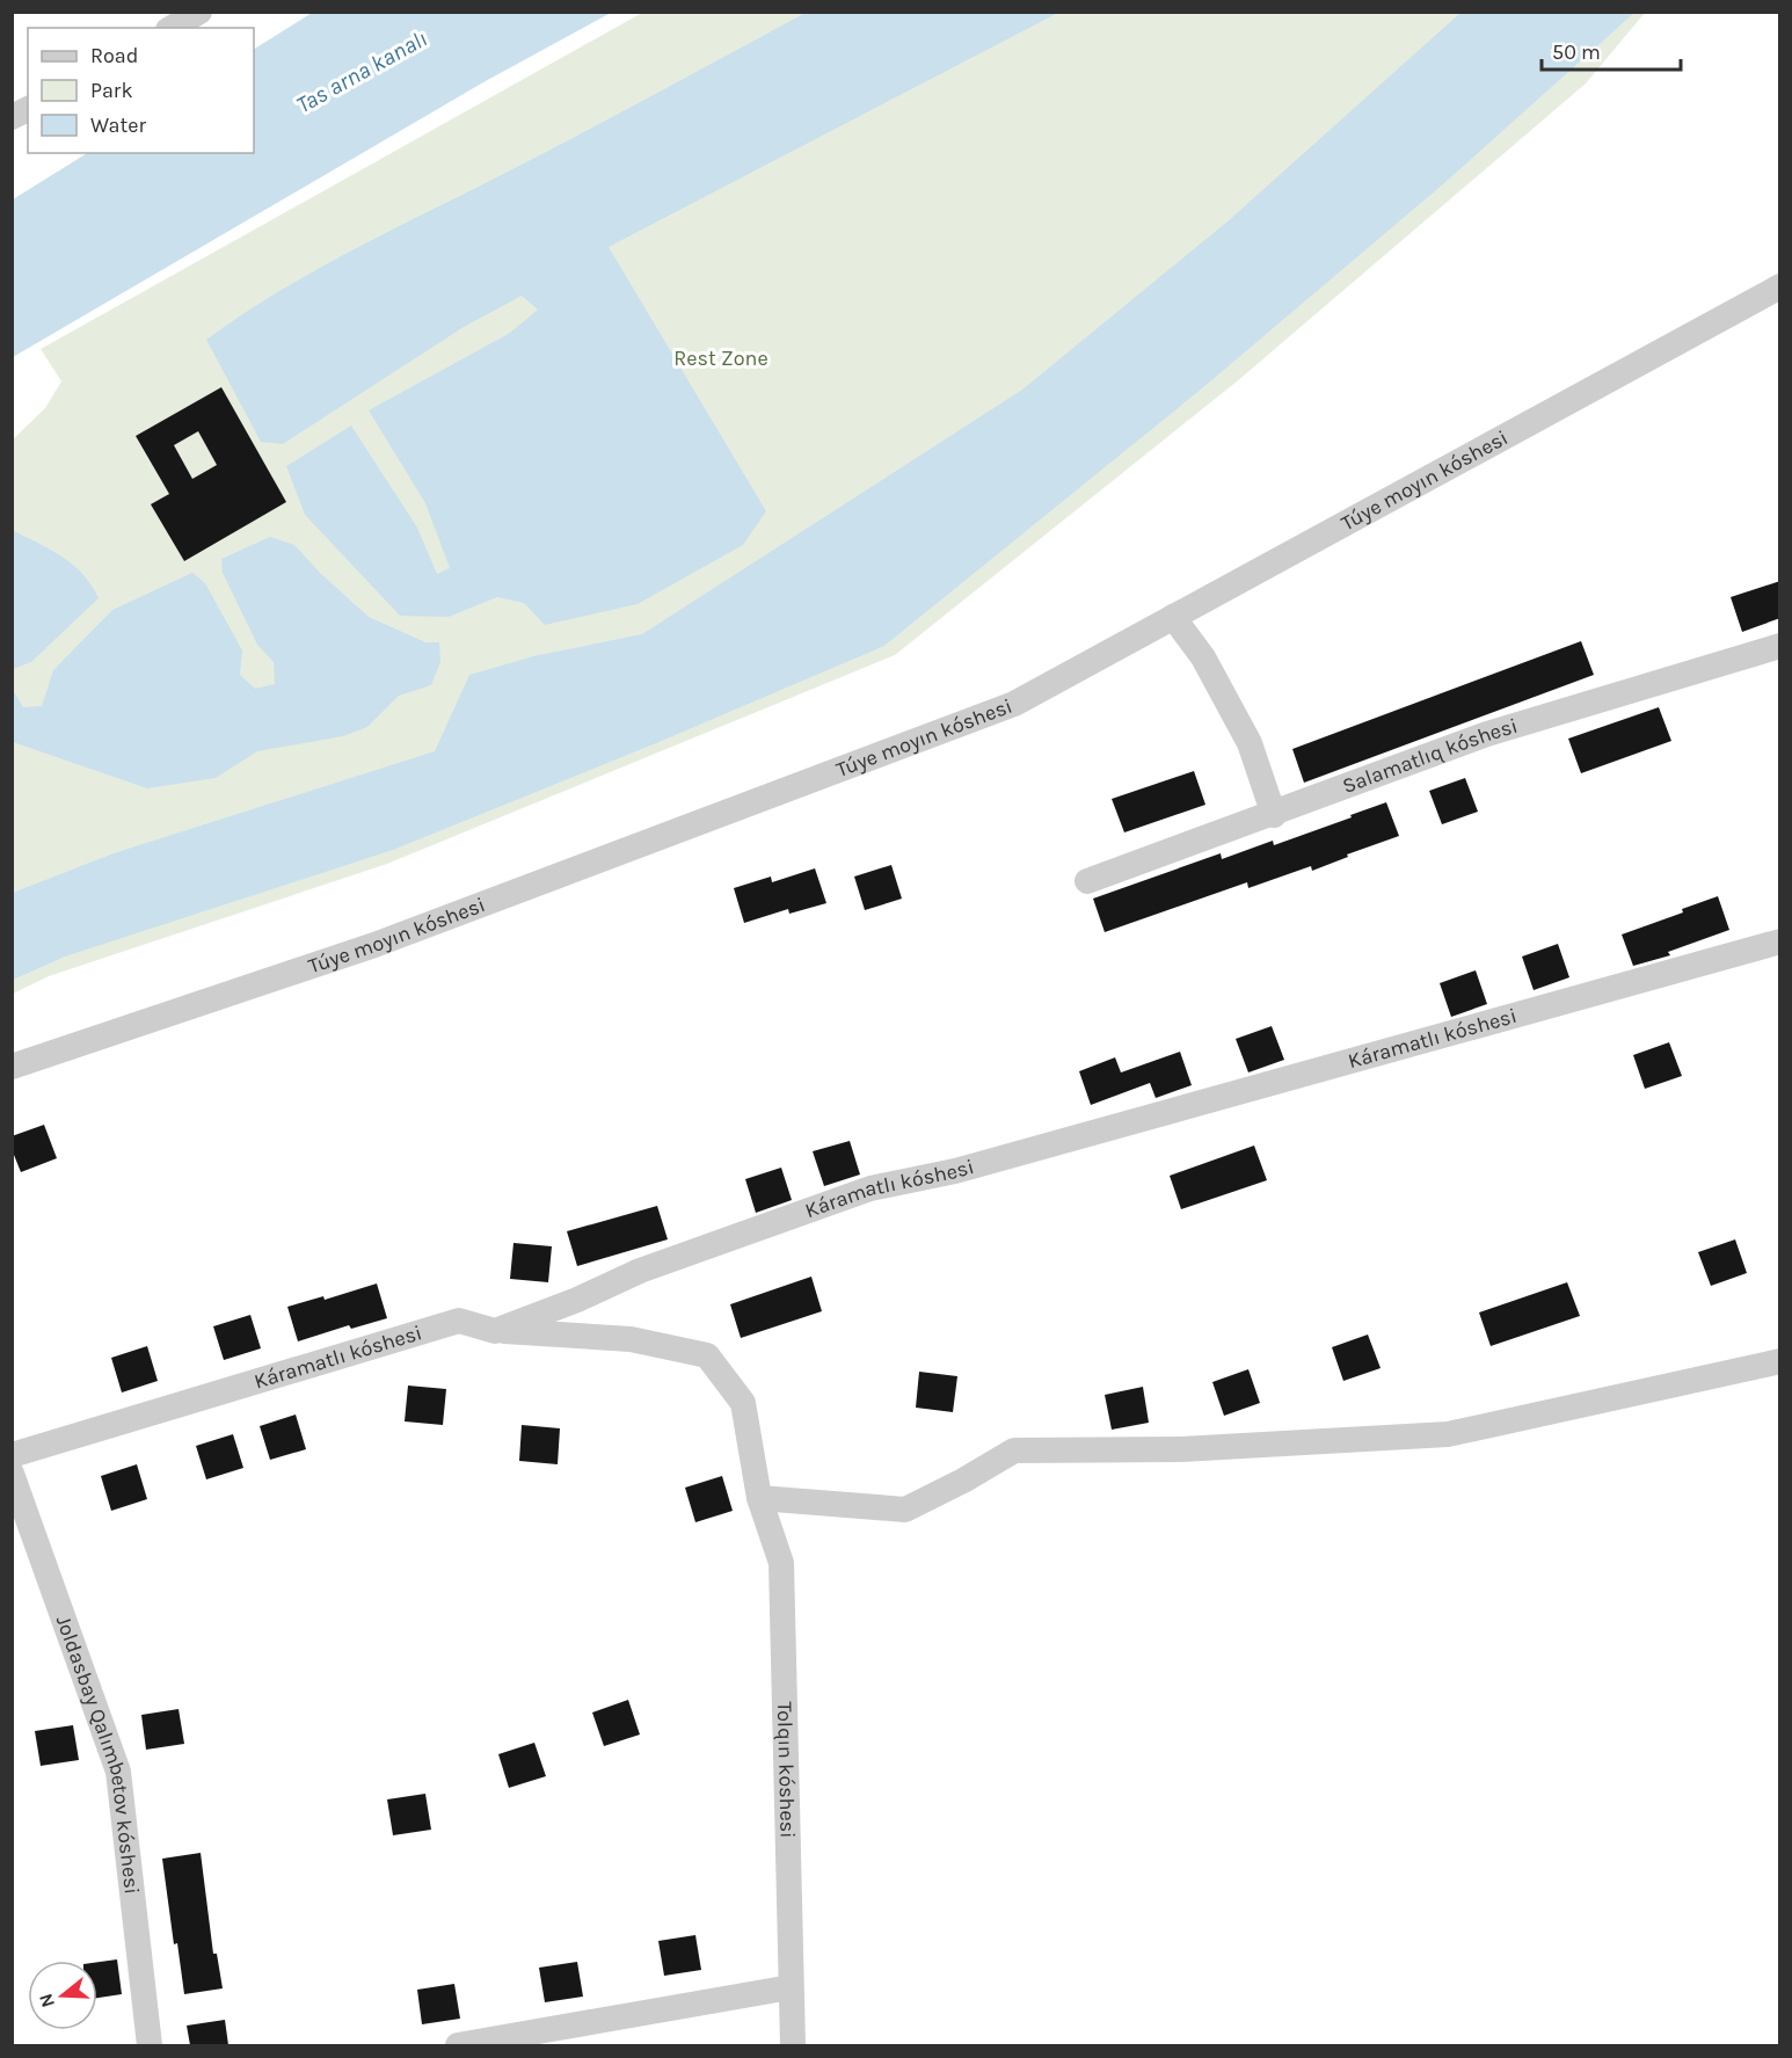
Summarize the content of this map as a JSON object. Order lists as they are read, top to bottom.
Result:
{
  "streets": {
    "street": [
      "Túye moyın kóshesi",
      "Salamatlıq kóshesi",
      "Káramatlı kóshesi",
      "Joldasbay Qalımbetov kóshesi",
      "Tolqın kóshesi"
    ]
  },
  "crossings": [
    ["Káramatlı kóshesi", "Tolqın kóshesi"]
  ],
  "water": ["Tas arna kanalı"],
  "parks": ["Rest Zone"],
  "legend": ["Road", "Park", "Water"],
  "scale_bar": "50 m",
  "north": "left"
}
